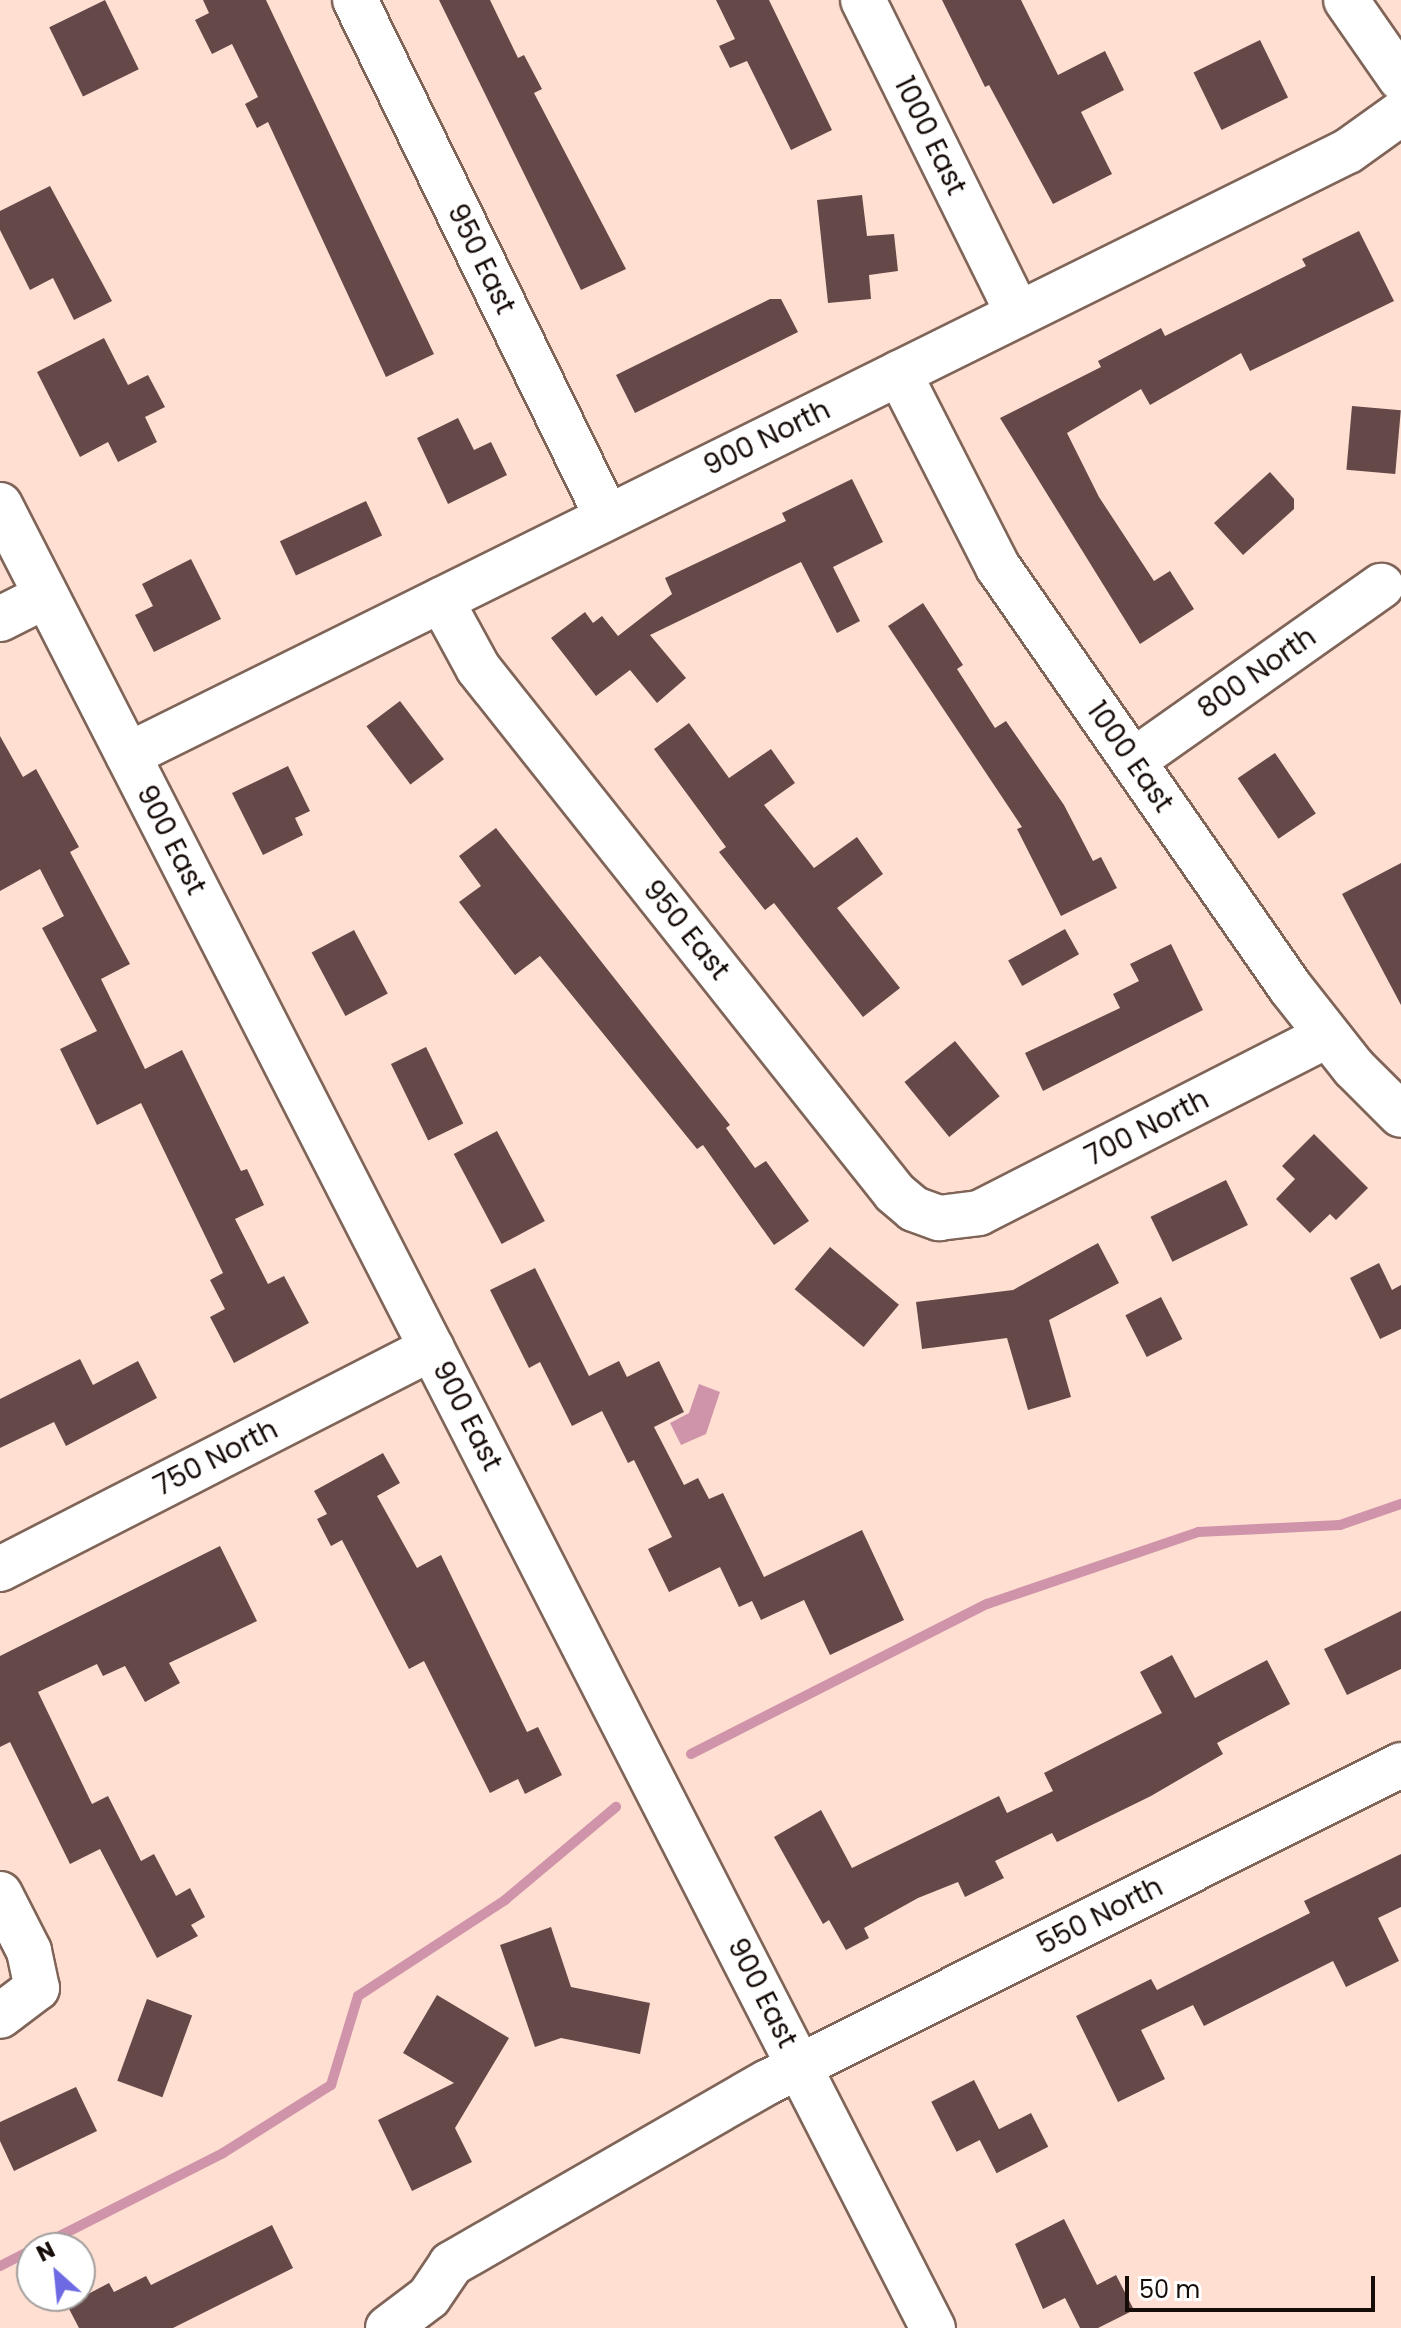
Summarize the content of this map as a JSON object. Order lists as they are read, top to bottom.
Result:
{
  "streets": {
    "street": [
      "1000 East",
      "950 East",
      "900 North",
      "800 North",
      "900 East",
      "700 North",
      "750 North",
      "550 North"
    ]
  },
  "crossings": [
    ["1000 East", "900 North"],
    ["1000 East", "800 North"],
    ["1000 East", "700 North"],
    ["950 East", "900 North"],
    ["950 East", "700 North"],
    ["900 North", "900 East"],
    ["900 East", "750 North"],
    ["900 East", "550 North"]
  ],
  "scale_bar": "50 m",
  "north": "top left"
}
